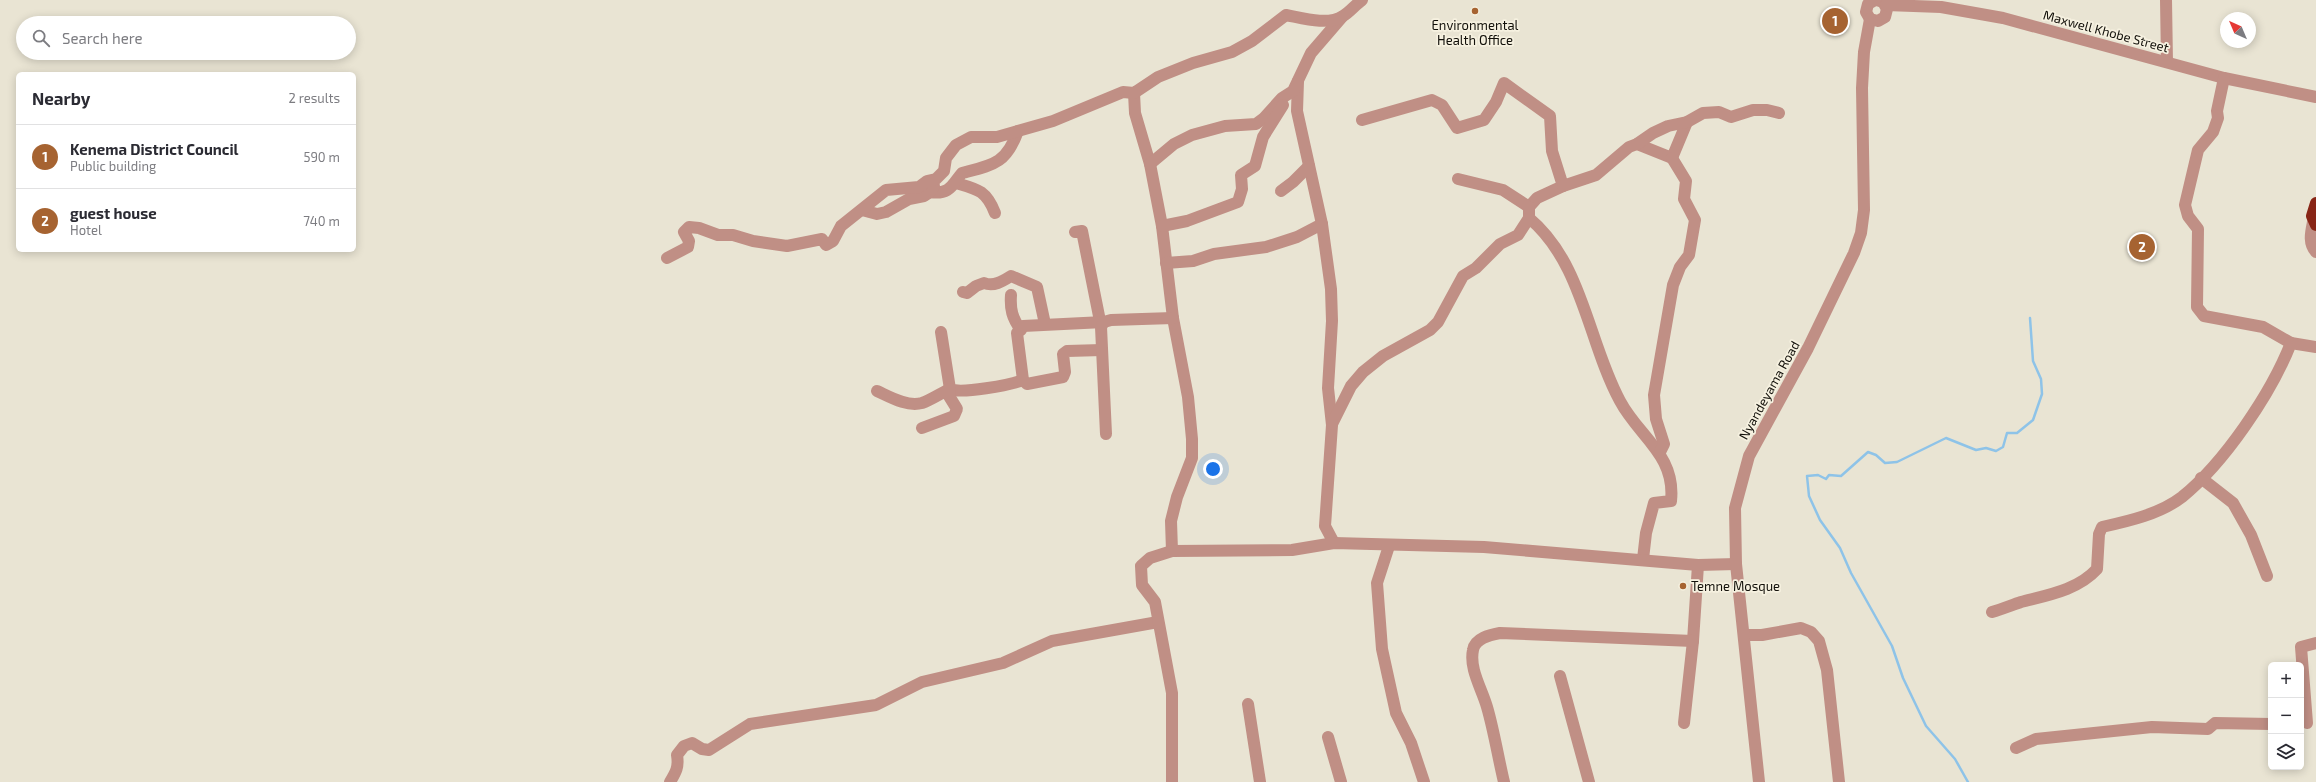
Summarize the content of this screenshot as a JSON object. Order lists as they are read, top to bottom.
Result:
{
  "streets": {
    "street": ["Maxwell Khobe Street", "Nyandeyama Road"]
  },
  "crossings": [
    ["Maxwell Khobe Street", "Nyandeyama Road"]
  ],
  "places": ["Environmental Health Office", "Temne Mosque"],
  "north": "top left",
  "page": {
    "pins": ["1", "2"],
    "search": "Search here",
    "heading": ["Nearby", "2 results"],
    "list": [
      {
        "mark": "1",
        "name": "Kenema District Council",
        "note": "Public building",
        "value": "590 m"
      },
      {
        "mark": "2",
        "name": "guest house",
        "note": "Hotel",
        "value": "740 m"
      }
    ],
    "map_buttons": ["+", "−"]
  }
}
